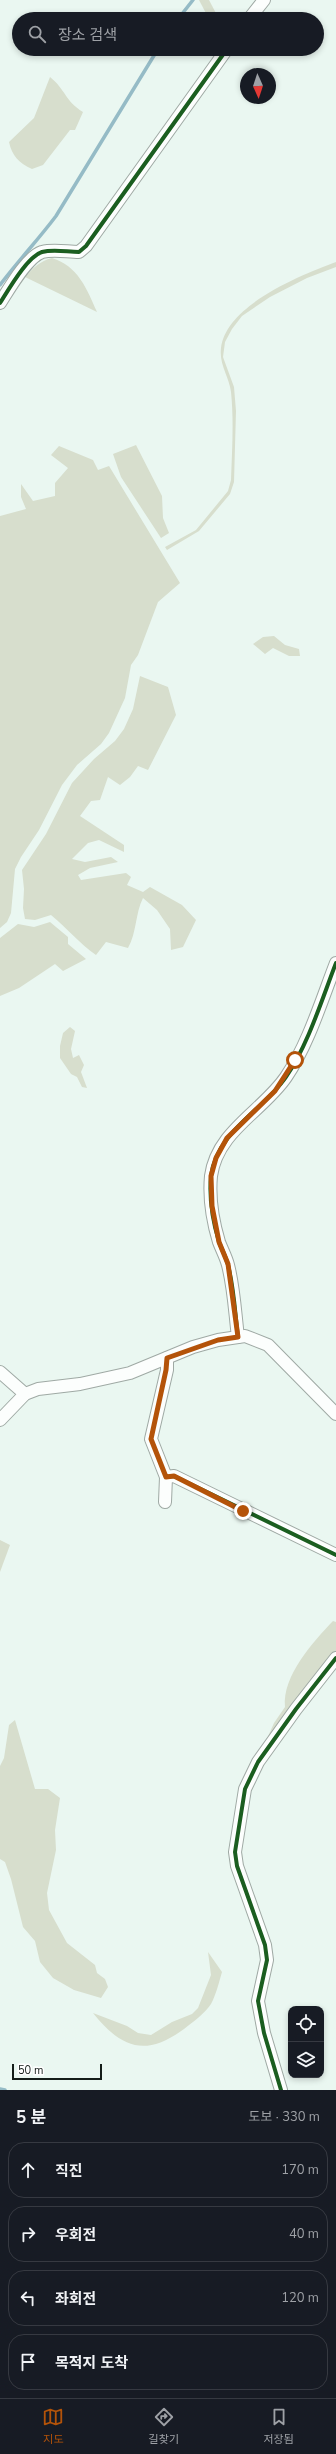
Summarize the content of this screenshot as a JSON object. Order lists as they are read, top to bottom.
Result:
{
  "scale_bar": "50 m",
  "north": "bottom",
  "page": {
    "search": "장소 검색",
    "scale": "50 m",
    "heading": ["5 분", "도보 · 330 m"],
    "list": [
      ["직진", "170 m"],
      ["우회전", "40 m"],
      ["좌회전", "120 m"],
      "목적지 도착"
    ],
    "nav": ["지도", "길찾기", "저장됨"]
  }
}
